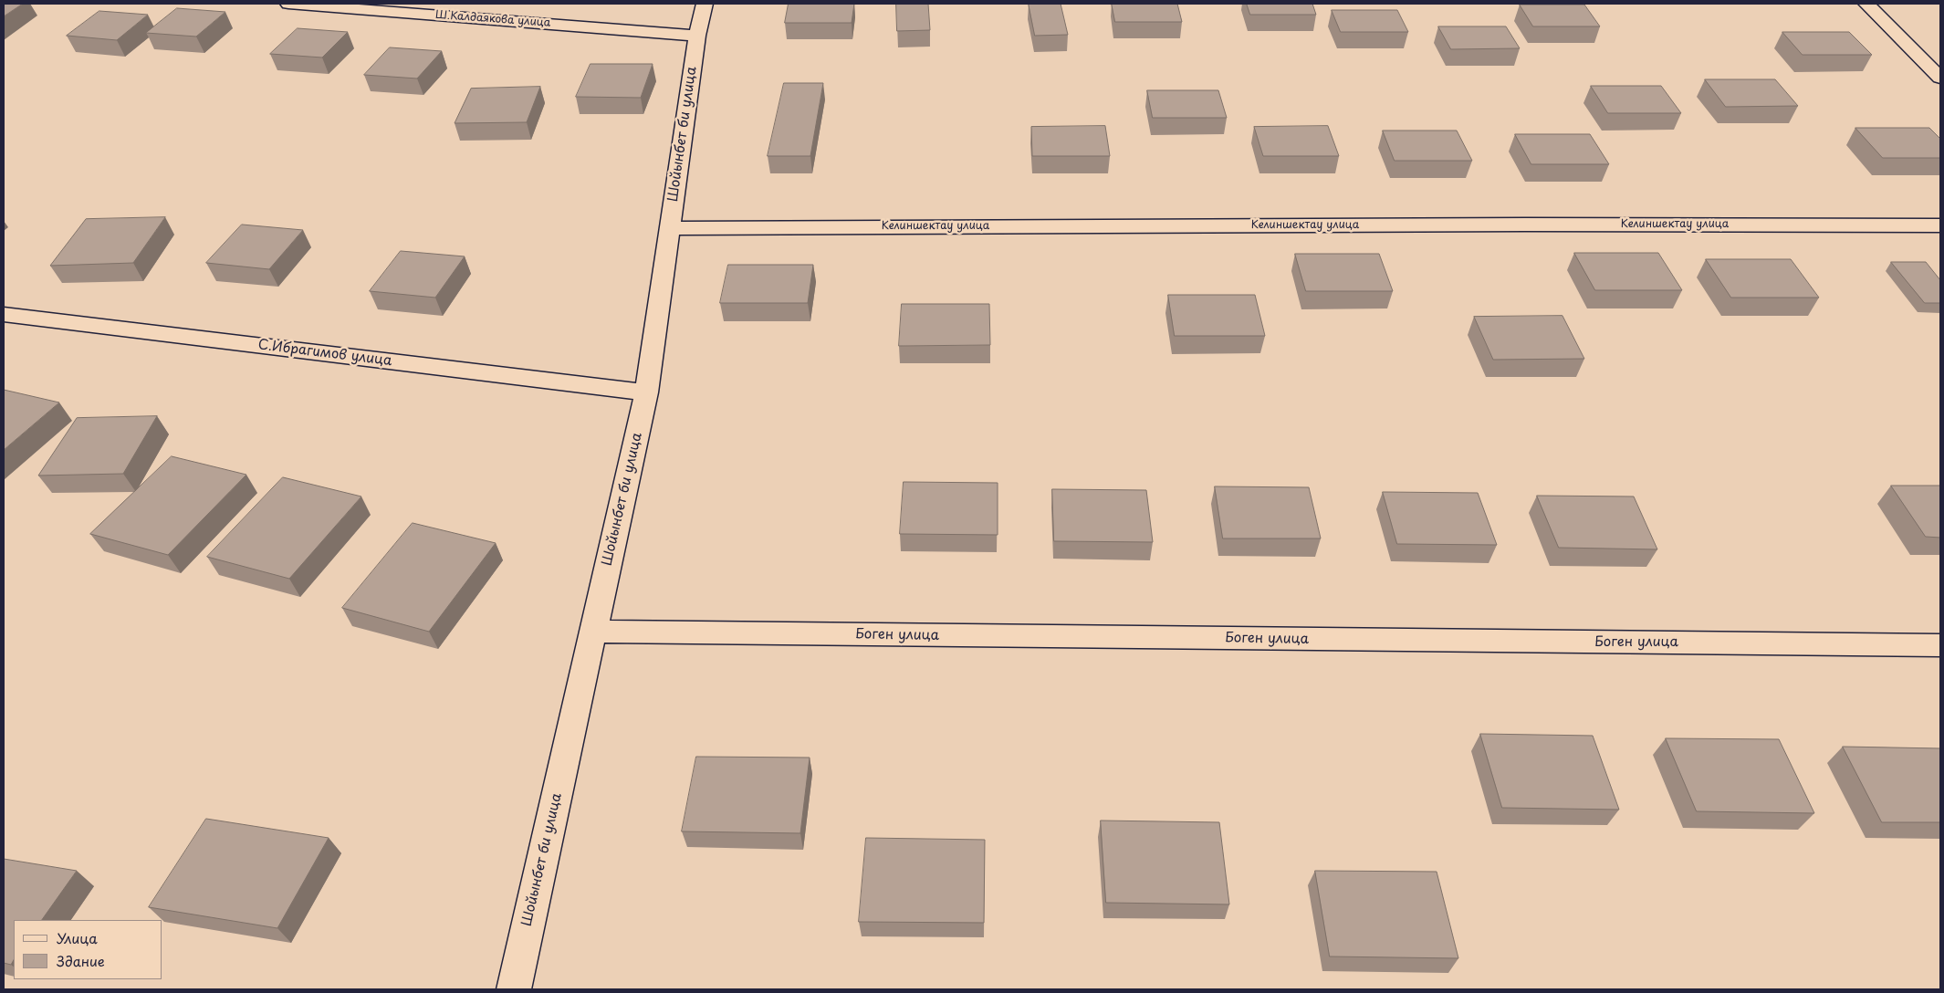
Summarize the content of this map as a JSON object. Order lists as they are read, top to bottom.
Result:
{
  "streets": {
    "street": [
      "Ш.Калдаякова улица",
      "Шойынбет би улица",
      "Келиншектау улица",
      "С.Ибрагимов улица",
      "Боген улица"
    ]
  },
  "crossings": [
    ["Ш.Калдаякова улица", "Шойынбет би улица"],
    ["Шойынбет би улица", "Келиншектау улица"],
    ["Шойынбет би улица", "С.Ибрагимов улица"],
    ["Шойынбет би улица", "Боген улица"]
  ],
  "legend": ["Улица", "Здание"]
}
